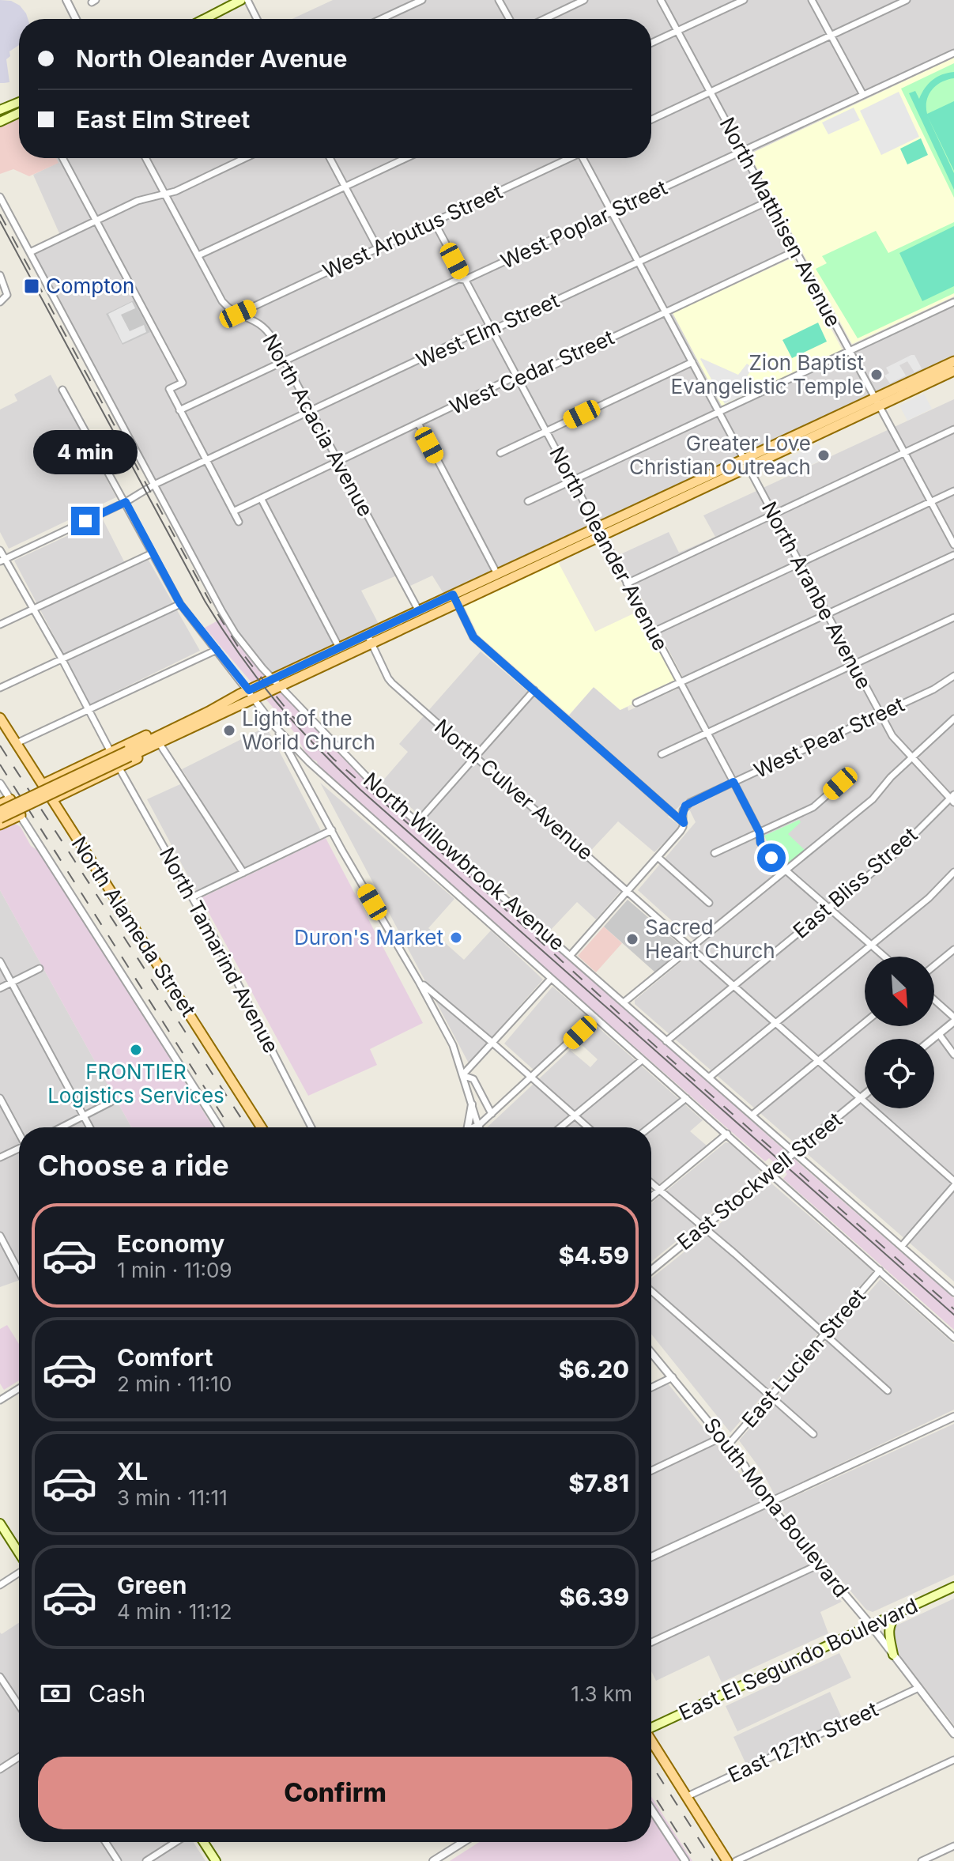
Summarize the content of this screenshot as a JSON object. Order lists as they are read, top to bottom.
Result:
{
  "streets": {
    "main road": ["North Alameda Street", "East El Segundo Boulevard"],
    "street": [
      "North Matthisen Avenue",
      "West Poplar Street",
      "West Arbutus Street",
      "West Elm Street",
      "West Cedar Street",
      "North Acacia Avenue",
      "North Oleander Avenue",
      "North Aranbe Avenue",
      "West Pear Street",
      "North Culver Avenue",
      "North Willowbrook Avenue",
      "East Bliss Street",
      "North Tamarind Avenue",
      "East Stockwell Street",
      "East Lucien Street",
      "South Mona Boulevard",
      "East 127th Street"
    ]
  },
  "crossings": [
    ["North Matthisen Avenue", "West Poplar Street"],
    ["North Matthisen Avenue", "West Elm Street"],
    ["North Matthisen Avenue", "West Cedar Street"],
    ["West Poplar Street", "North Acacia Avenue"],
    ["West Poplar Street", "North Oleander Avenue"],
    ["West Arbutus Street", "North Acacia Avenue"],
    ["West Arbutus Street", "North Oleander Avenue"],
    ["West Elm Street", "North Acacia Avenue"],
    ["West Elm Street", "North Oleander Avenue"],
    ["West Elm Street", "North Aranbe Avenue"],
    ["West Elm Street", "North Willowbrook Avenue"],
    ["West Cedar Street", "North Acacia Avenue"],
    ["West Cedar Street", "North Oleander Avenue"],
    ["West Cedar Street", "North Aranbe Avenue"],
    ["North Oleander Avenue", "West Pear Street"],
    ["North Oleander Avenue", "East Bliss Street"],
    ["North Aranbe Avenue", "West Pear Street"],
    ["North Aranbe Avenue", "East Bliss Street"],
    ["North Culver Avenue", "East Bliss Street"],
    ["North Culver Avenue", "East Stockwell Street"],
    ["North Willowbrook Avenue", "East Bliss Street"],
    ["North Willowbrook Avenue", "East Stockwell Street"],
    ["North Willowbrook Avenue", "East Lucien Street"],
    ["East Lucien Street", "South Mona Boulevard"],
    ["South Mona Boulevard", "East El Segundo Boulevard"],
    ["South Mona Boulevard", "East 127th Street"]
  ],
  "places": {
    "transit": ["Compton"],
    "other": [
      "Zion Baptist Evangelistic Temple",
      "Greater Love Christian Outreach",
      "Light of the World Church",
      "Duron's Market",
      "Sacred Heart Church",
      "FRONTIER Logistics Services"
    ]
  },
  "north": "bottom right",
  "page": {
    "banner": ["North Oleander Avenue", "East Elm Street"],
    "bubble": "4 min",
    "heading": "Choose a ride",
    "list": [
      {
        "name": "Economy",
        "note": "1 min · 11:09",
        "value": "$4.59"
      },
      {
        "name": "Comfort",
        "note": "2 min · 11:10",
        "value": "$6.20"
      },
      {
        "name": "XL",
        "note": "3 min · 11:11",
        "value": "$7.81"
      },
      {
        "name": "Green",
        "note": "4 min · 11:12",
        "value": "$6.39"
      }
    ],
    "pay": ["Cash", "1.3 km"],
    "buttons": "Confirm"
  }
}
